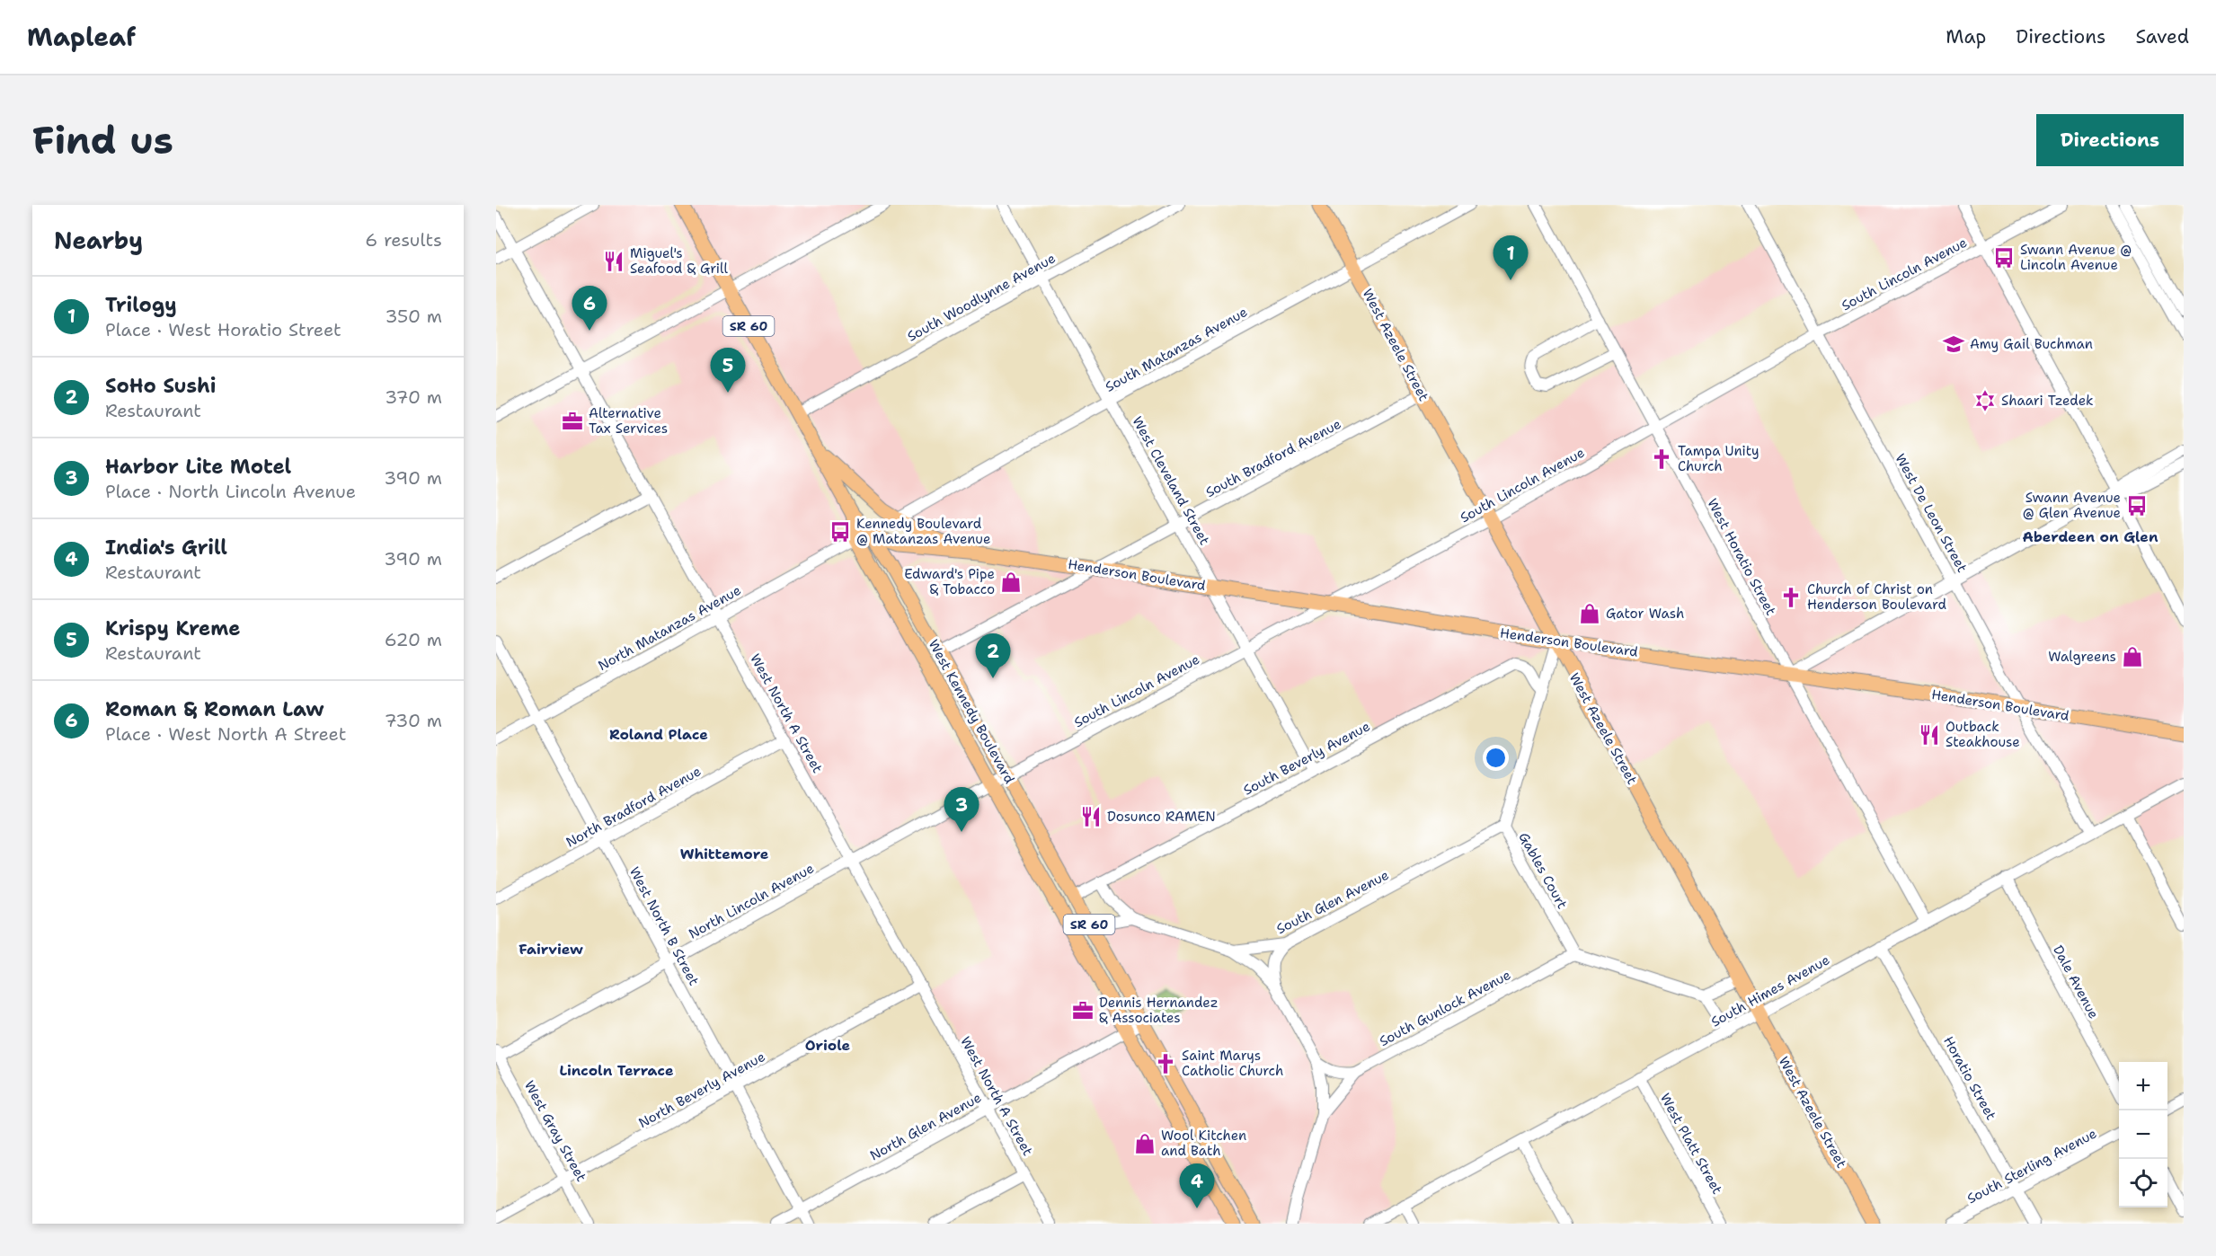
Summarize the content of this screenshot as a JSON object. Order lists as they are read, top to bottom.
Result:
{
  "streets": {
    "main road": [
      "SR 60",
      "West Azeele Street",
      "Henderson Boulevard",
      "West Kennedy Boulevard"
    ],
    "street": [
      "South Lincoln Avenue",
      "South Woodlynne Avenue",
      "South Matanzas Avenue",
      "South Bradford Avenue",
      "West Cleveland Street",
      "West De Leon Street",
      "West Horatio Street",
      "North Matanzas Avenue",
      "West North A Street",
      "South Beverly Avenue",
      "North Bradford Avenue",
      "Gables Court",
      "North Lincoln Avenue",
      "South Glen Avenue",
      "West North B Street",
      "Dale Avenue",
      "South Himes Avenue",
      "South Gunlock Avenue",
      "Horatio Street",
      "North Beverly Avenue",
      "North Glen Avenue",
      "West Gray Street",
      "West Platt Street",
      "South Sterling Avenue"
    ]
  },
  "crossings": [
    ["South Lincoln Avenue", "West Azeele Street"],
    ["South Lincoln Avenue", "West Cleveland Street"],
    ["South Lincoln Avenue", "West De Leon Street"],
    ["South Lincoln Avenue", "West Horatio Street"],
    ["South Lincoln Avenue", "Henderson Boulevard"],
    ["South Lincoln Avenue", "West Kennedy Boulevard"],
    ["South Lincoln Avenue", "North Lincoln Avenue"],
    ["South Woodlynne Avenue", "West Cleveland Street"],
    ["South Woodlynne Avenue", "West Kennedy Boulevard"],
    ["SR 60", "Henderson Boulevard"],
    ["SR 60", "North Matanzas Avenue"],
    ["SR 60", "West Kennedy Boulevard"],
    ["West Azeele Street", "South Matanzas Avenue"],
    ["West Azeele Street", "South Bradford Avenue"],
    ["West Azeele Street", "Henderson Boulevard"],
    ["West Azeele Street", "Gables Court"],
    ["West Azeele Street", "South Himes Avenue"],
    ["South Matanzas Avenue", "West Cleveland Street"],
    ["South Matanzas Avenue", "Henderson Boulevard"],
    ["South Bradford Avenue", "West Cleveland Street"],
    ["South Bradford Avenue", "Henderson Boulevard"],
    ["South Bradford Avenue", "West Kennedy Boulevard"],
    ["West Cleveland Street", "Henderson Boulevard"],
    ["West Cleveland Street", "South Beverly Avenue"],
    ["West De Leon Street", "Henderson Boulevard"],
    ["West De Leon Street", "South Himes Avenue"],
    ["West Horatio Street", "Henderson Boulevard"],
    ["West Horatio Street", "South Himes Avenue"],
    ["Henderson Boulevard", "West Kennedy Boulevard"],
    ["Henderson Boulevard", "Gables Court"],
    ["North Matanzas Avenue", "West Kennedy Boulevard"],
    ["North Matanzas Avenue", "West North A Street"],
    ["North Matanzas Avenue", "West North B Street"],
    ["West Kennedy Boulevard", "South Beverly Avenue"],
    ["West Kennedy Boulevard", "North Lincoln Avenue"],
    ["West Kennedy Boulevard", "South Glen Avenue"],
    ["West Kennedy Boulevard", "North Glen Avenue"],
    ["West North A Street", "North Bradford Avenue"],
    ["West North A Street", "North Lincoln Avenue"],
    ["West North A Street", "North Beverly Avenue"],
    ["West North A Street", "North Glen Avenue"],
    ["South Beverly Avenue", "Gables Court"],
    ["South Beverly Avenue", "South Glen Avenue"],
    ["North Bradford Avenue", "West North B Street"],
    ["Gables Court", "South Glen Avenue"],
    ["Gables Court", "South Gunlock Avenue"],
    ["North Lincoln Avenue", "West North B Street"],
    ["North Lincoln Avenue", "West Gray Street"],
    ["West North B Street", "North Beverly Avenue"],
    ["West North B Street", "North Glen Avenue"],
    ["Dale Avenue", "South Himes Avenue"],
    ["South Himes Avenue", "Horatio Street"],
    ["South Himes Avenue", "West Platt Street"],
    ["Horatio Street", "South Sterling Avenue"],
    ["North Beverly Avenue", "West Gray Street"]
  ],
  "districts": [
    "Aberdeen on Glen",
    "Roland Place",
    "Whittemore",
    "Fairview",
    "Oriole",
    "Lincoln Terrace"
  ],
  "places": {
    "bus stop": ["Swann Avenue @ Lincoln Avenue", "Swann Avenue @ Glen Avenue", "Kennedy Boulevard @ Matanzas Avenue"],
    "restaurant": ["Miguel's Seafood & Grill", "Outback Steakhouse", "Dosunco RAMEN"],
    "school or university": ["Amy Gail Buchman"],
    "synagogue": ["Shaari Tzedek"],
    "office": ["Alternative Tax Services", "Dennis Hernandez & Associates"],
    "church": ["Tampa Unity Church", "Church of Christ on Henderson Boulevard", "Saint Marys Catholic Church"],
    "shop": [
      "Edward's Pipe & Tobacco",
      "Gator Wash",
      "Walgreens",
      "Wool Kitchen and Bath"
    ]
  },
  "page": {
    "header": "Mapleaf",
    "nav": ["Map", "Directions", "Saved"],
    "buttons": "Directions",
    "title": "Find us",
    "heading": ["Nearby", "6 results"],
    "pins": [
      "1",
      "6",
      "5",
      "2",
      "3",
      "4"
    ],
    "list": [
      {
        "mark": "1",
        "name": "Trilogy",
        "note": "Place · West Horatio Street",
        "value": "350 m"
      },
      {
        "mark": "2",
        "name": "SoHo Sushi",
        "note": "Restaurant",
        "value": "370 m"
      },
      {
        "mark": "3",
        "name": "Harbor Lite Motel",
        "note": "Place · North Lincoln Avenue",
        "value": "390 m"
      },
      {
        "mark": "4",
        "name": "India's Grill",
        "note": "Restaurant",
        "value": "390 m"
      },
      {
        "mark": "5",
        "name": "Krispy Kreme",
        "note": "Restaurant",
        "value": "620 m"
      },
      {
        "mark": "6",
        "name": "Roman & Roman Law",
        "note": "Place · West North A Street",
        "value": "730 m"
      }
    ],
    "map_buttons": ["+", "−"]
  }
}
